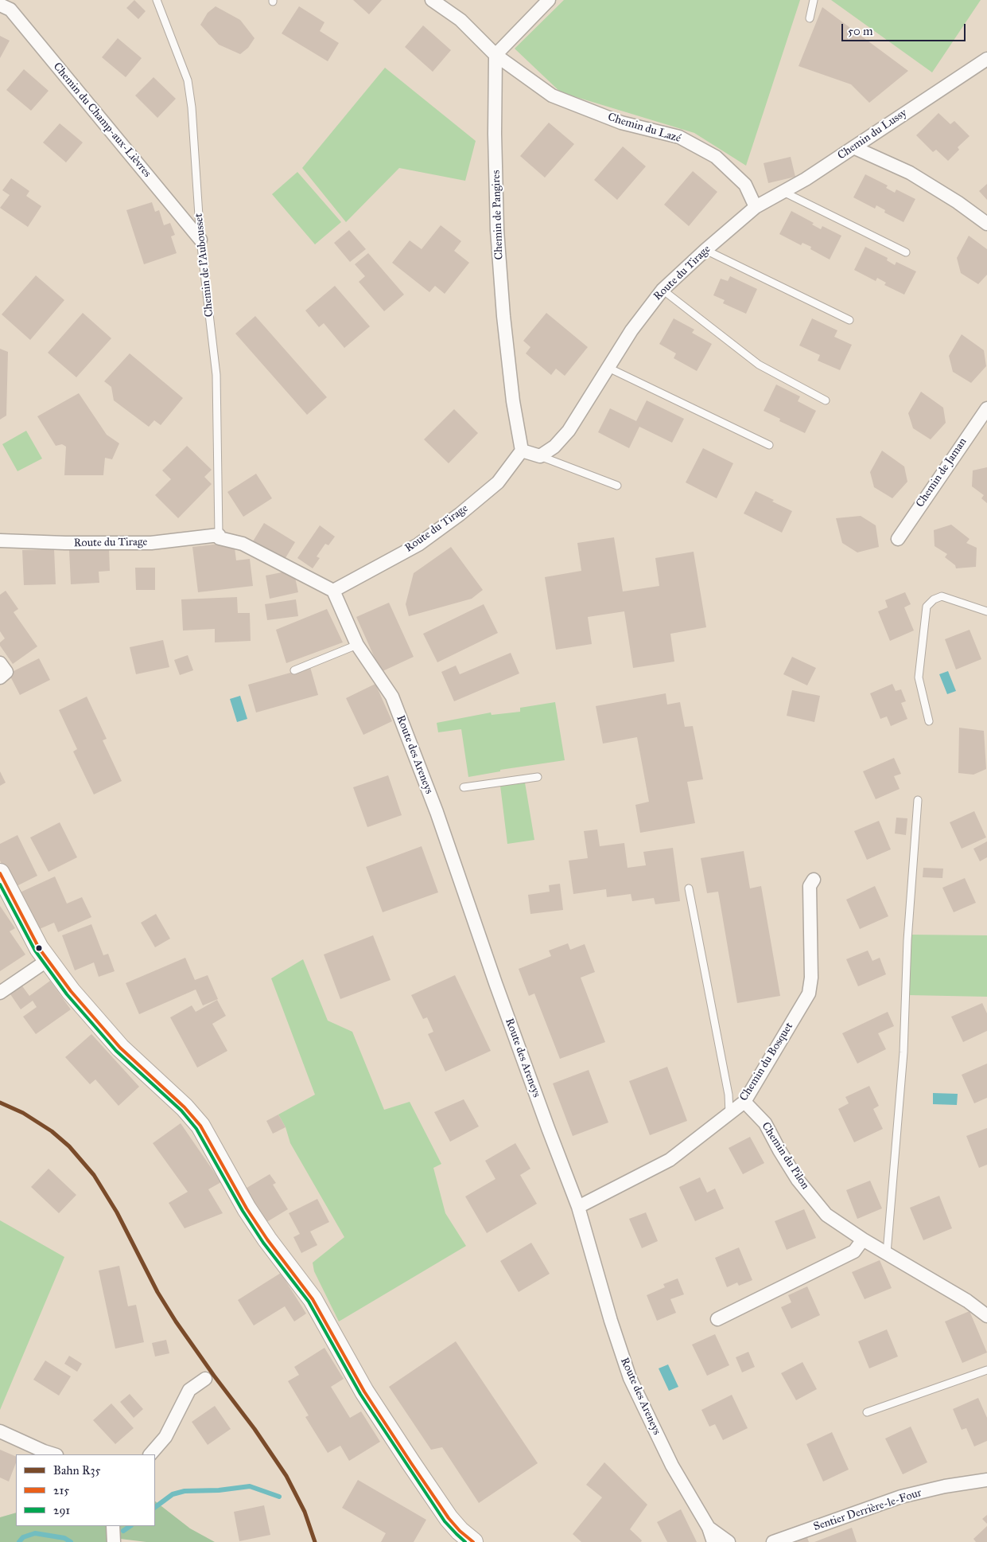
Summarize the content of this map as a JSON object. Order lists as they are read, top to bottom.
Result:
{
  "streets": {
    "street": [
      "Chemin du Champ-aux-Lièvres",
      "Chemin du Lazé",
      "Chemin du Lussy",
      "Chemin de Pangires",
      "Route du Tirage",
      "Chemin de Jaman",
      "Route des Areneys",
      "Chemin du Bosquet",
      "Chemin du Pilon",
      "Sentier Derrière-le-Four"
    ],
    "lane": ["Chemin de l'Aubousset"]
  },
  "crossings": [
    ["Chemin du Champ-aux-Lièvres", "Chemin de l'Aubousset"],
    ["Chemin du Lazé", "Chemin du Lussy"],
    ["Chemin du Lazé", "Chemin de Pangires"],
    ["Chemin du Lazé", "Route du Tirage"],
    ["Chemin du Lussy", "Route du Tirage"],
    ["Chemin de Pangires", "Route du Tirage"],
    ["Chemin de l'Aubousset", "Route du Tirage"],
    ["Route du Tirage", "Route des Areneys"],
    ["Route des Areneys", "Chemin du Bosquet"],
    ["Chemin du Bosquet", "Chemin du Pilon"]
  ],
  "lines": ["transit line 215", "transit line 291", "rail line R35"],
  "legend": ["Bahn R35", "215", "291"],
  "scale_bar": "50 m"
}
